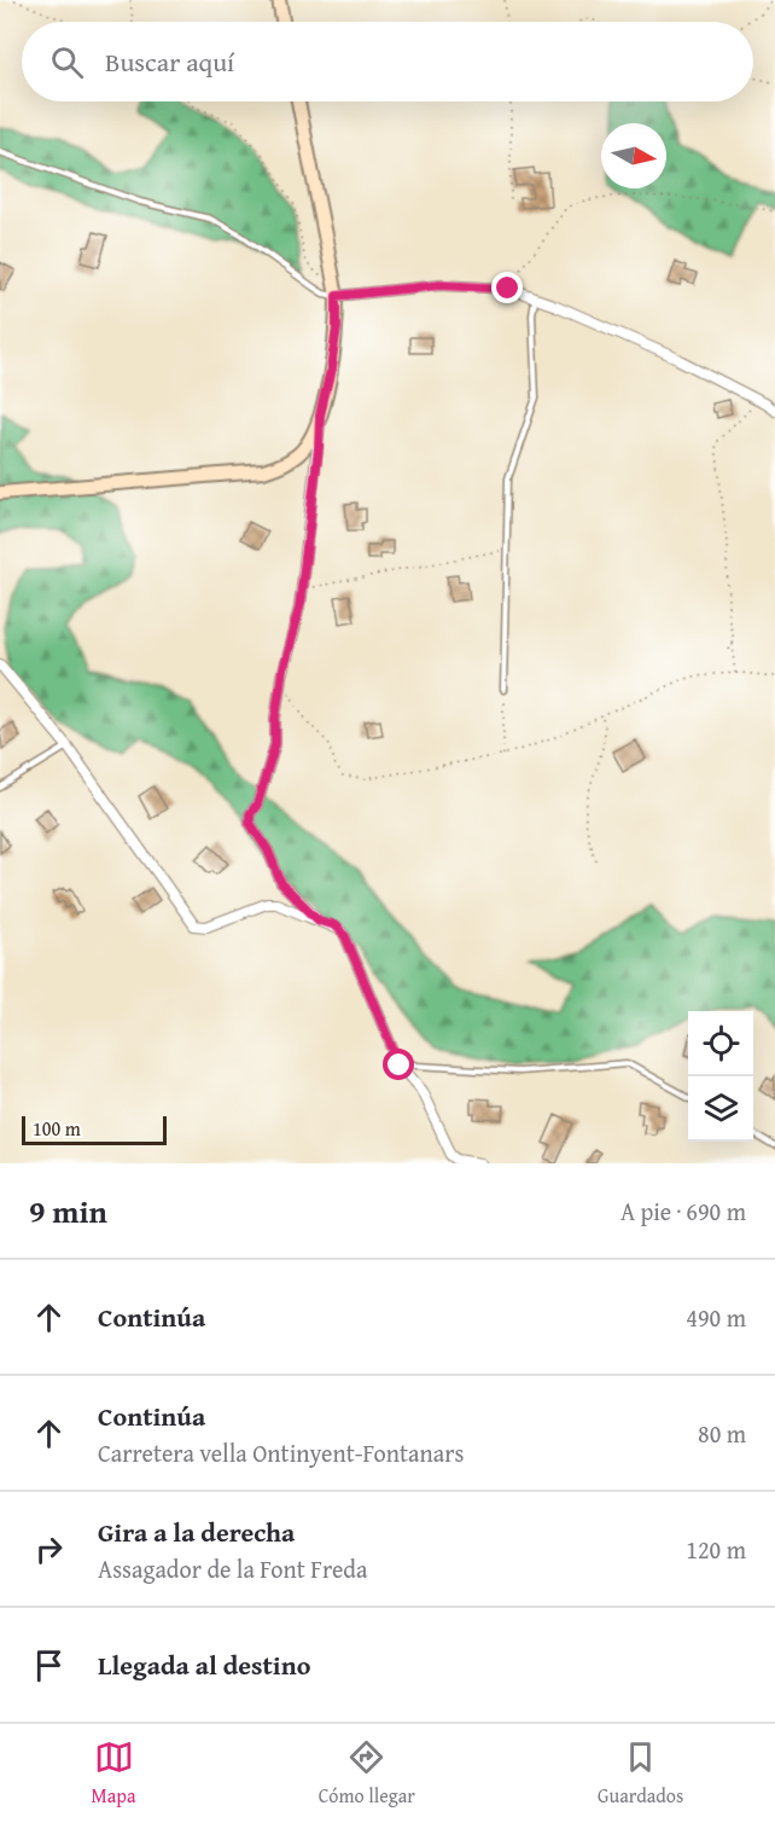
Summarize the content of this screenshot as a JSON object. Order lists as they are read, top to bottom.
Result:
{
  "scale_bar": "100 m",
  "north": "right",
  "page": {
    "search": "Buscar aquí",
    "scale": "100 m",
    "heading": ["9 min", "A pie · 690 m"],
    "list": [
      ["Continúa", "490 m"],
      ["Continúa", "Carretera vella Ontinyent-Fontanars", "80 m"],
      ["Gira a la derecha", "Assagador de la Font Freda", "120 m"],
      "Llegada al destino"
    ],
    "nav": ["Mapa", "Cómo llegar", "Guardados"]
  }
}
